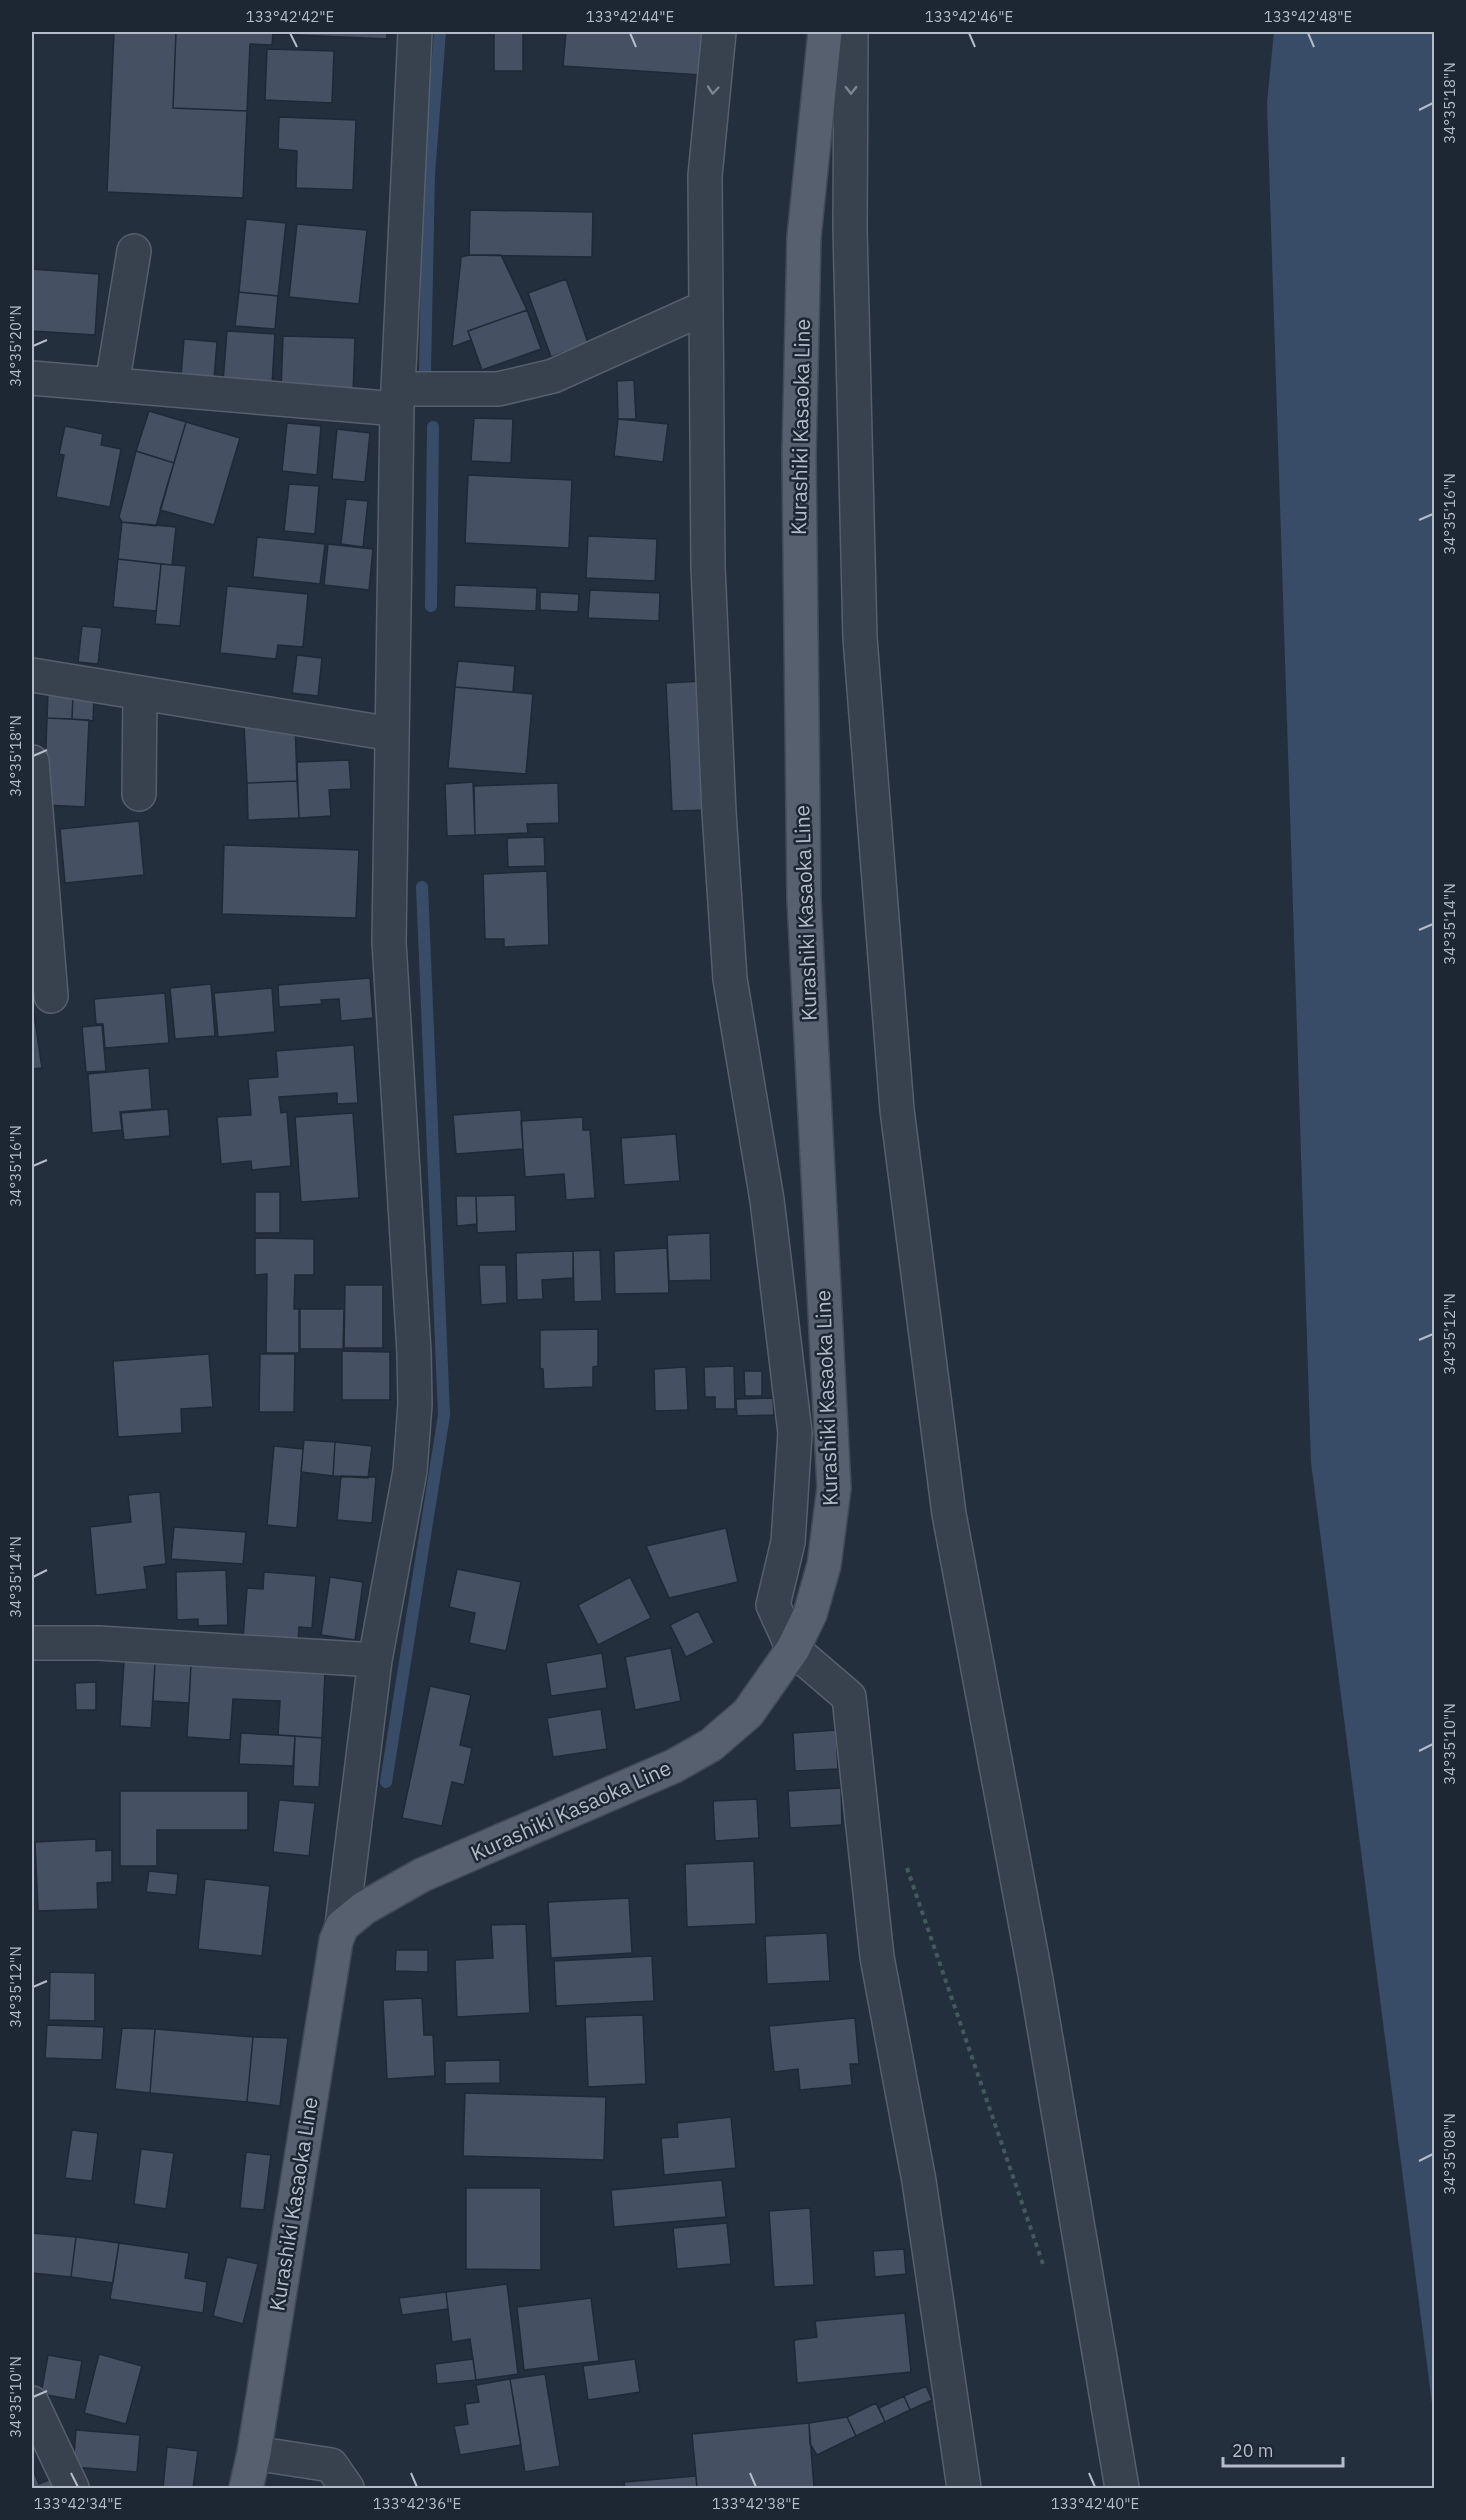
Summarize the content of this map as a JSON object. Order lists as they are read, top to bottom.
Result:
{
  "streets": {
    "main road": ["Kurashiki Kasaoka Line"]
  },
  "scale_bar": "20 m",
  "coordinates": [
    "133°42'42\"E",
    "133°42'44\"E",
    "133°42'46\"E",
    "133°42'48\"E",
    "34°35'18\"N",
    "34°35'20\"N",
    "34°35'16\"N",
    "34°35'14\"N",
    "34°35'12\"N",
    "34°35'10\"N",
    "34°35'08\"N",
    "133°42'34\"E",
    "133°42'36\"E",
    "133°42'38\"E",
    "133°42'40\"E"
  ]
}
